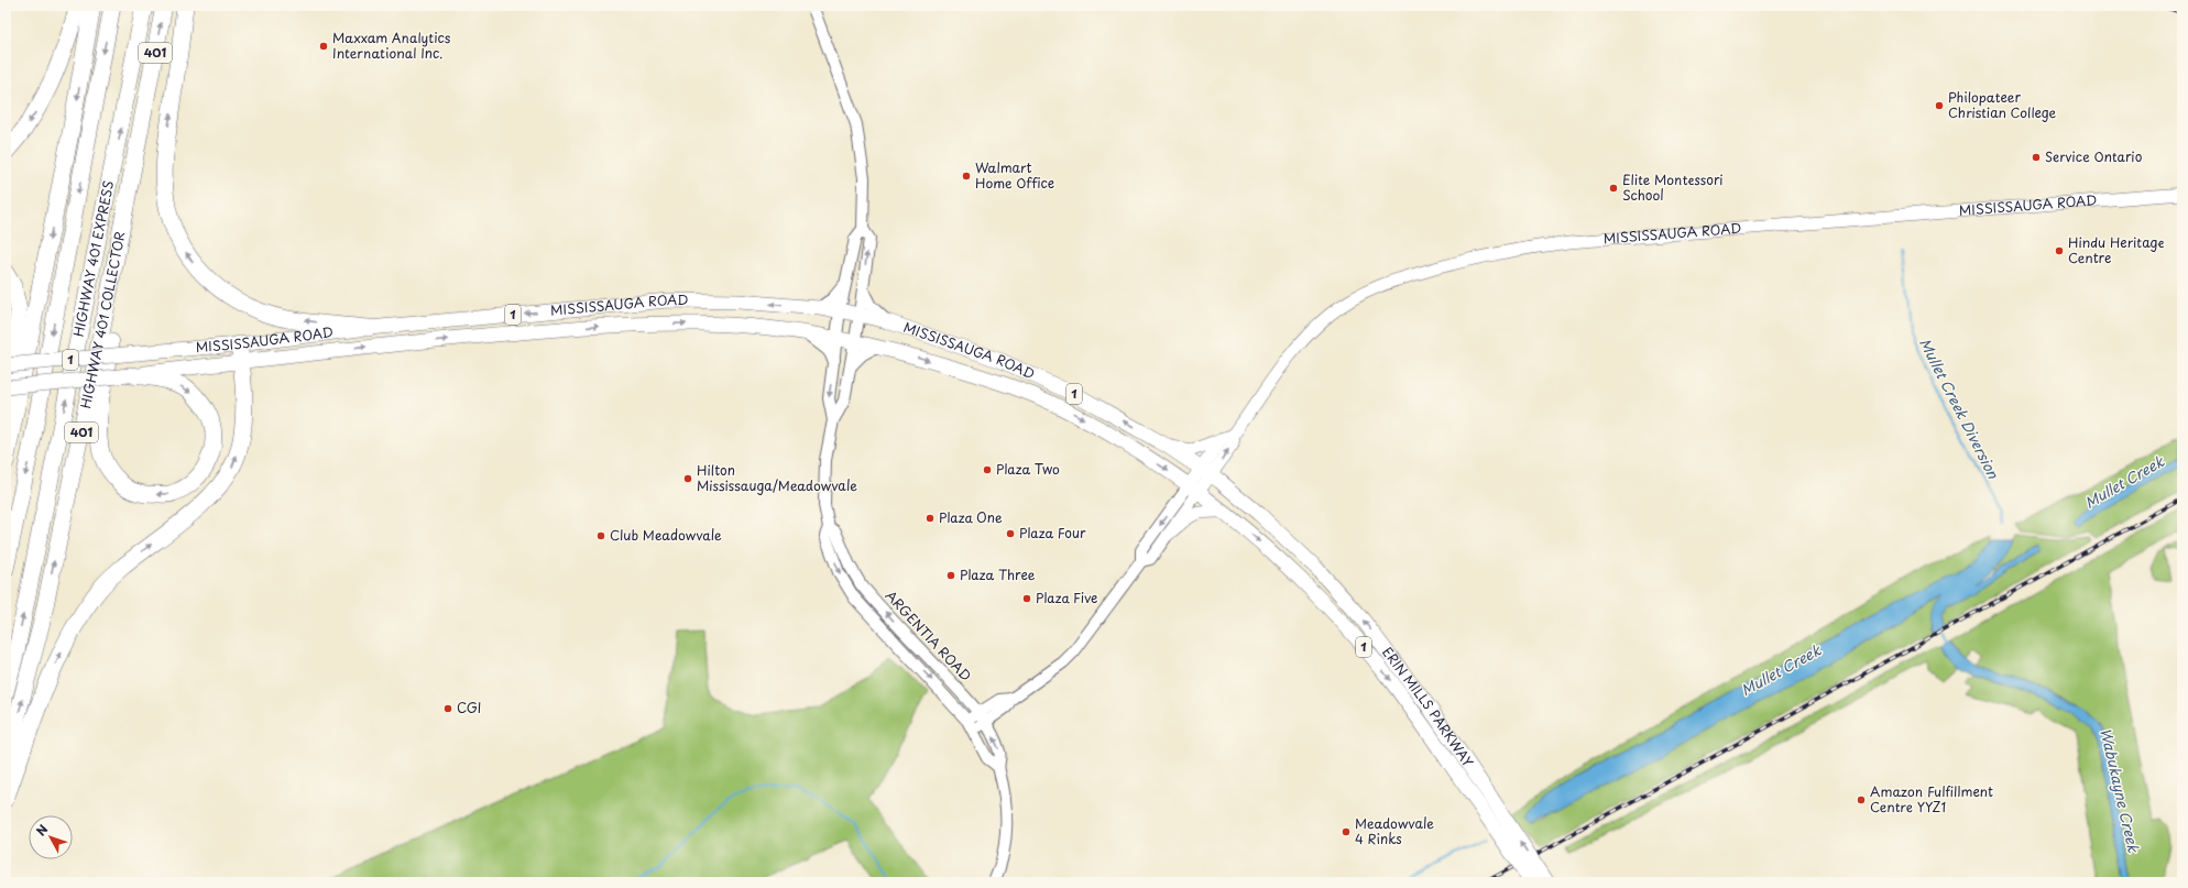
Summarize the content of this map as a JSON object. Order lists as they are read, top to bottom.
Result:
{
  "streets": {
    "highway": ["401", "HIGHWAY 401 EXPRESS", "HIGHWAY 401 COLLECTOR"],
    "main road": ["MISSISSAUGA ROAD", "1", "ERIN MILLS PARKWAY"],
    "street": ["ARGENTIA ROAD"]
  },
  "crossings": [
    ["MISSISSAUGA ROAD", "ARGENTIA ROAD"],
    ["MISSISSAUGA ROAD", "ERIN MILLS PARKWAY"]
  ],
  "water": ["Mullet Creek Diversion", "Mullet Creek", "Wabukayne Creek"],
  "places": [
    "Maxxam Analytics International Inc.",
    "Philopateer Christian College",
    "Service Ontario",
    "Walmart Home Office",
    "Elite Montessori School",
    "Hindu Heritage Centre",
    "Plaza Two",
    "Hilton Mississauga/Meadowvale",
    "Plaza One",
    "Plaza Four",
    "Club Meadowvale",
    "Plaza Three",
    "Plaza Five",
    "CGI",
    "Amazon Fulfillment Centre YYZ1",
    "Meadowvale 4 Rinks"
  ],
  "north": "top left"
}
